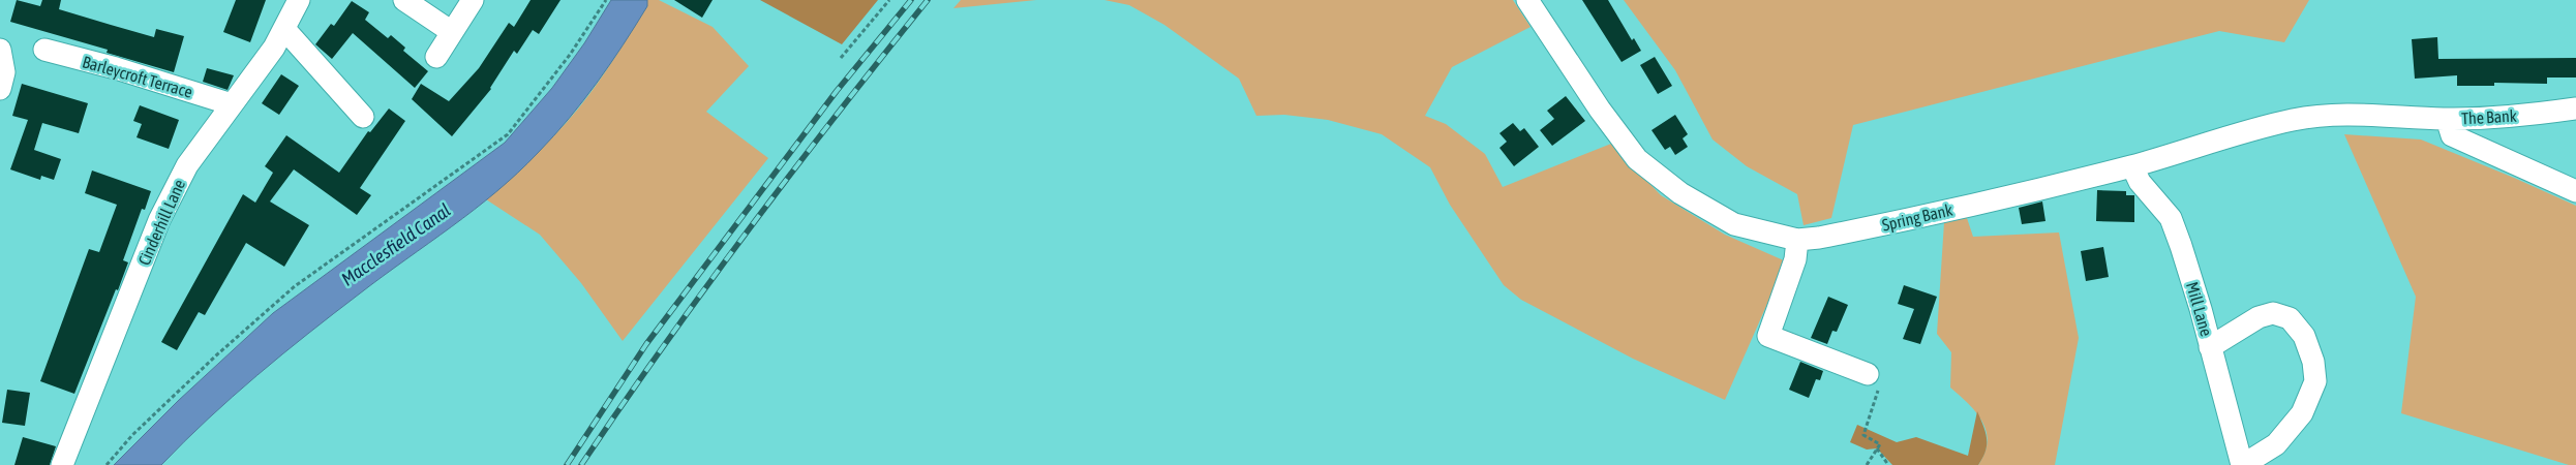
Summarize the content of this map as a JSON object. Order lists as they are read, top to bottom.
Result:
{
  "streets": {
    "street": [
      "Barleycroft Terrace",
      "The Bank",
      "Spring Bank",
      "Cinderhill Lane",
      "Mill Lane"
    ]
  },
  "crossings": [
    ["Barleycroft Terrace", "Cinderhill Lane"],
    ["The Bank", "Spring Bank"],
    ["Spring Bank", "Mill Lane"]
  ],
  "water": ["Macclesfield Canal"]
}
